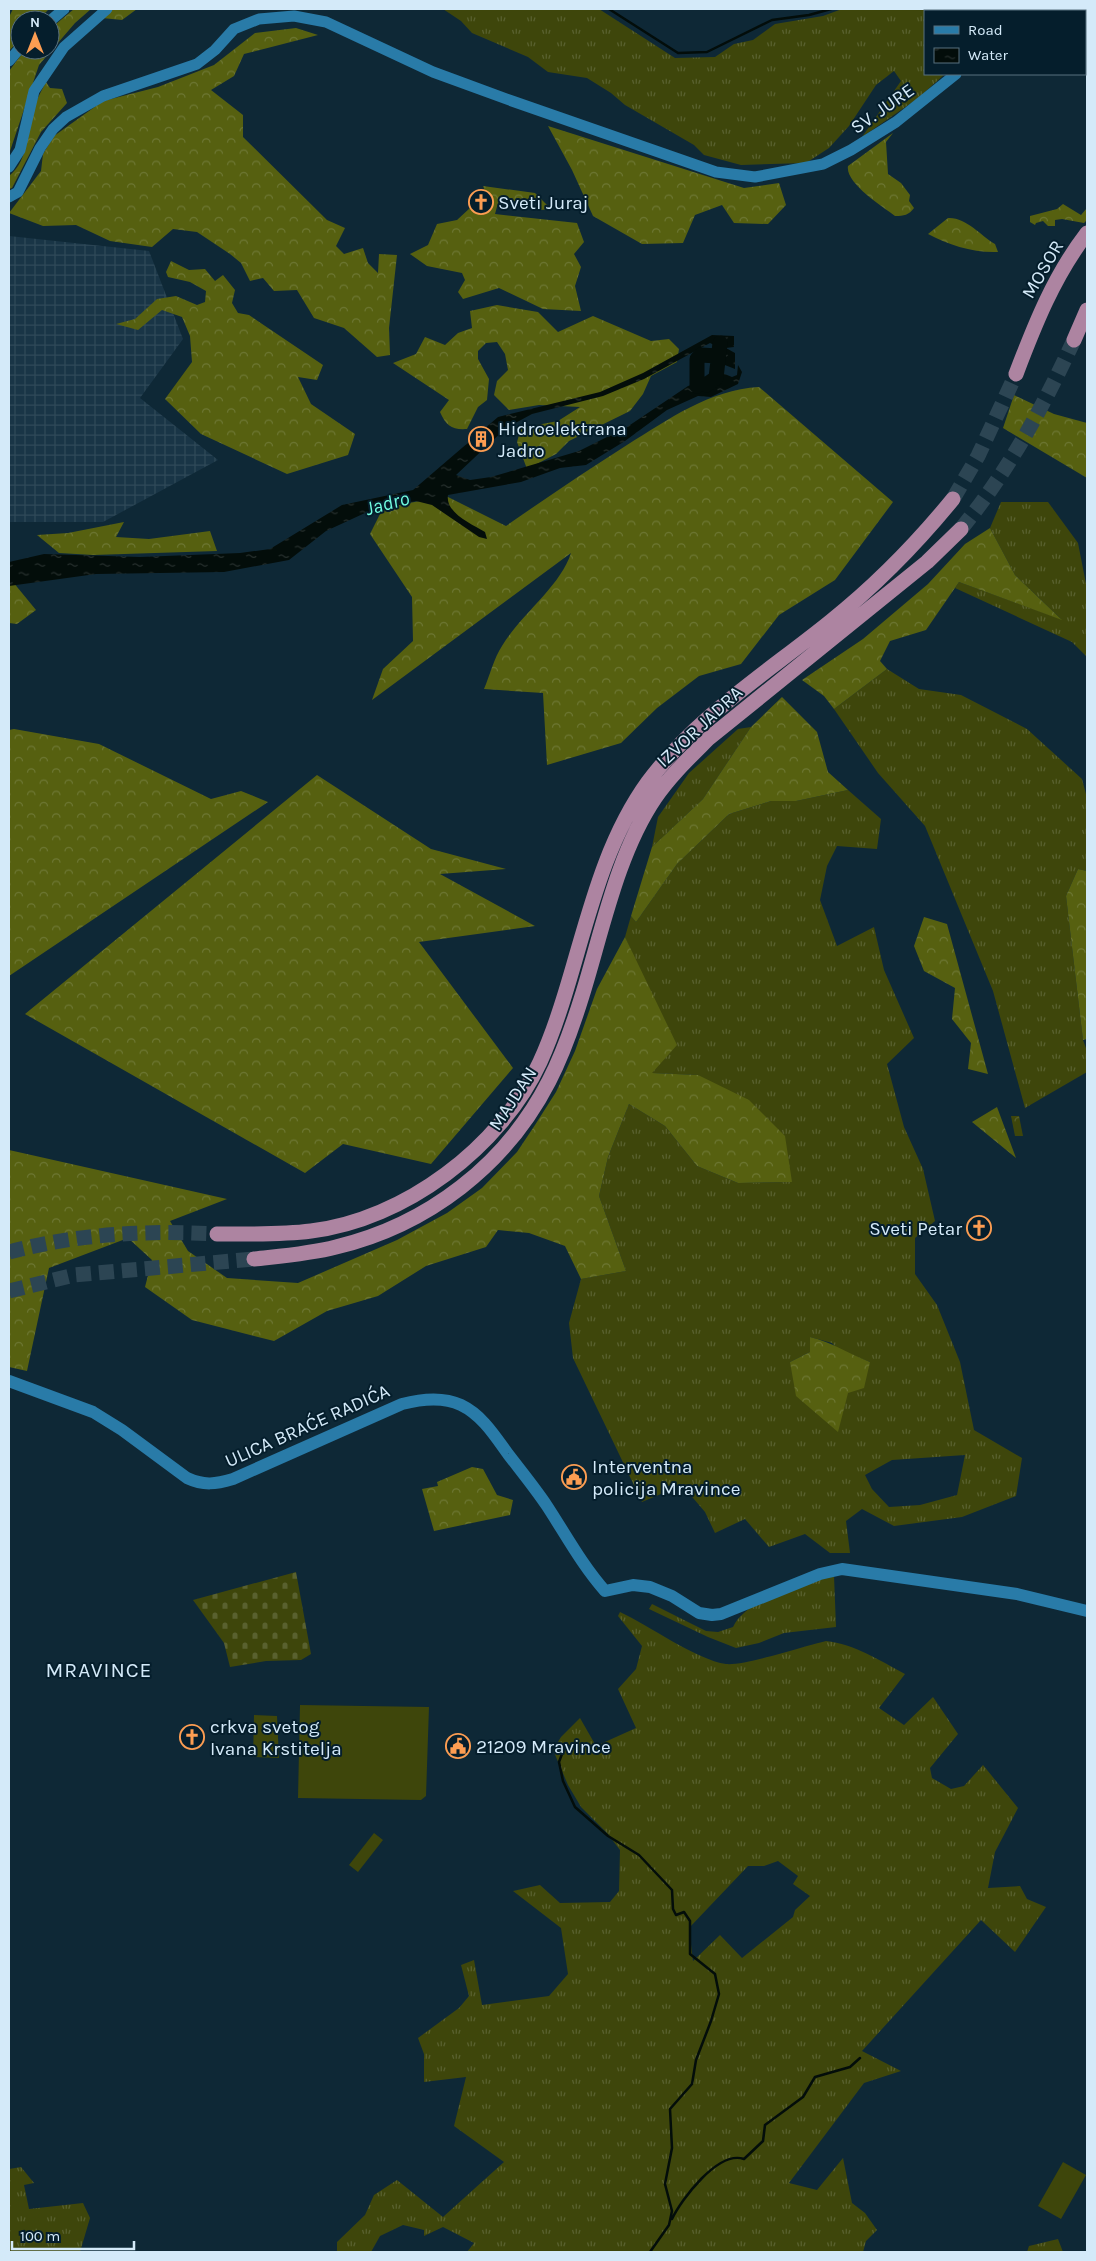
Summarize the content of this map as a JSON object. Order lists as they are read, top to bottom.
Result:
{
  "streets": {
    "highway": ["MOSOR", "IZVOR JADRA", "MAJDAN"],
    "main road": ["ULICA BRAĆE RADIĆA"],
    "street": ["SV. JURE"]
  },
  "crossings": [
    ["IZVOR JADRA", "MAJDAN"]
  ],
  "districts": ["MRAVINCE"],
  "water": ["Jadro"],
  "places": {
    "church": ["Sveti Juraj", "Sveti Petar", "crkva svetog Ivana Krstitelja"],
    "building": ["Hidroelektrana Jadro"],
    "public building": ["Interventna policija Mravince", "21209 Mravince"]
  },
  "legend": ["Road", "Water"],
  "scale_bar": "100 m",
  "north": "top"
}
